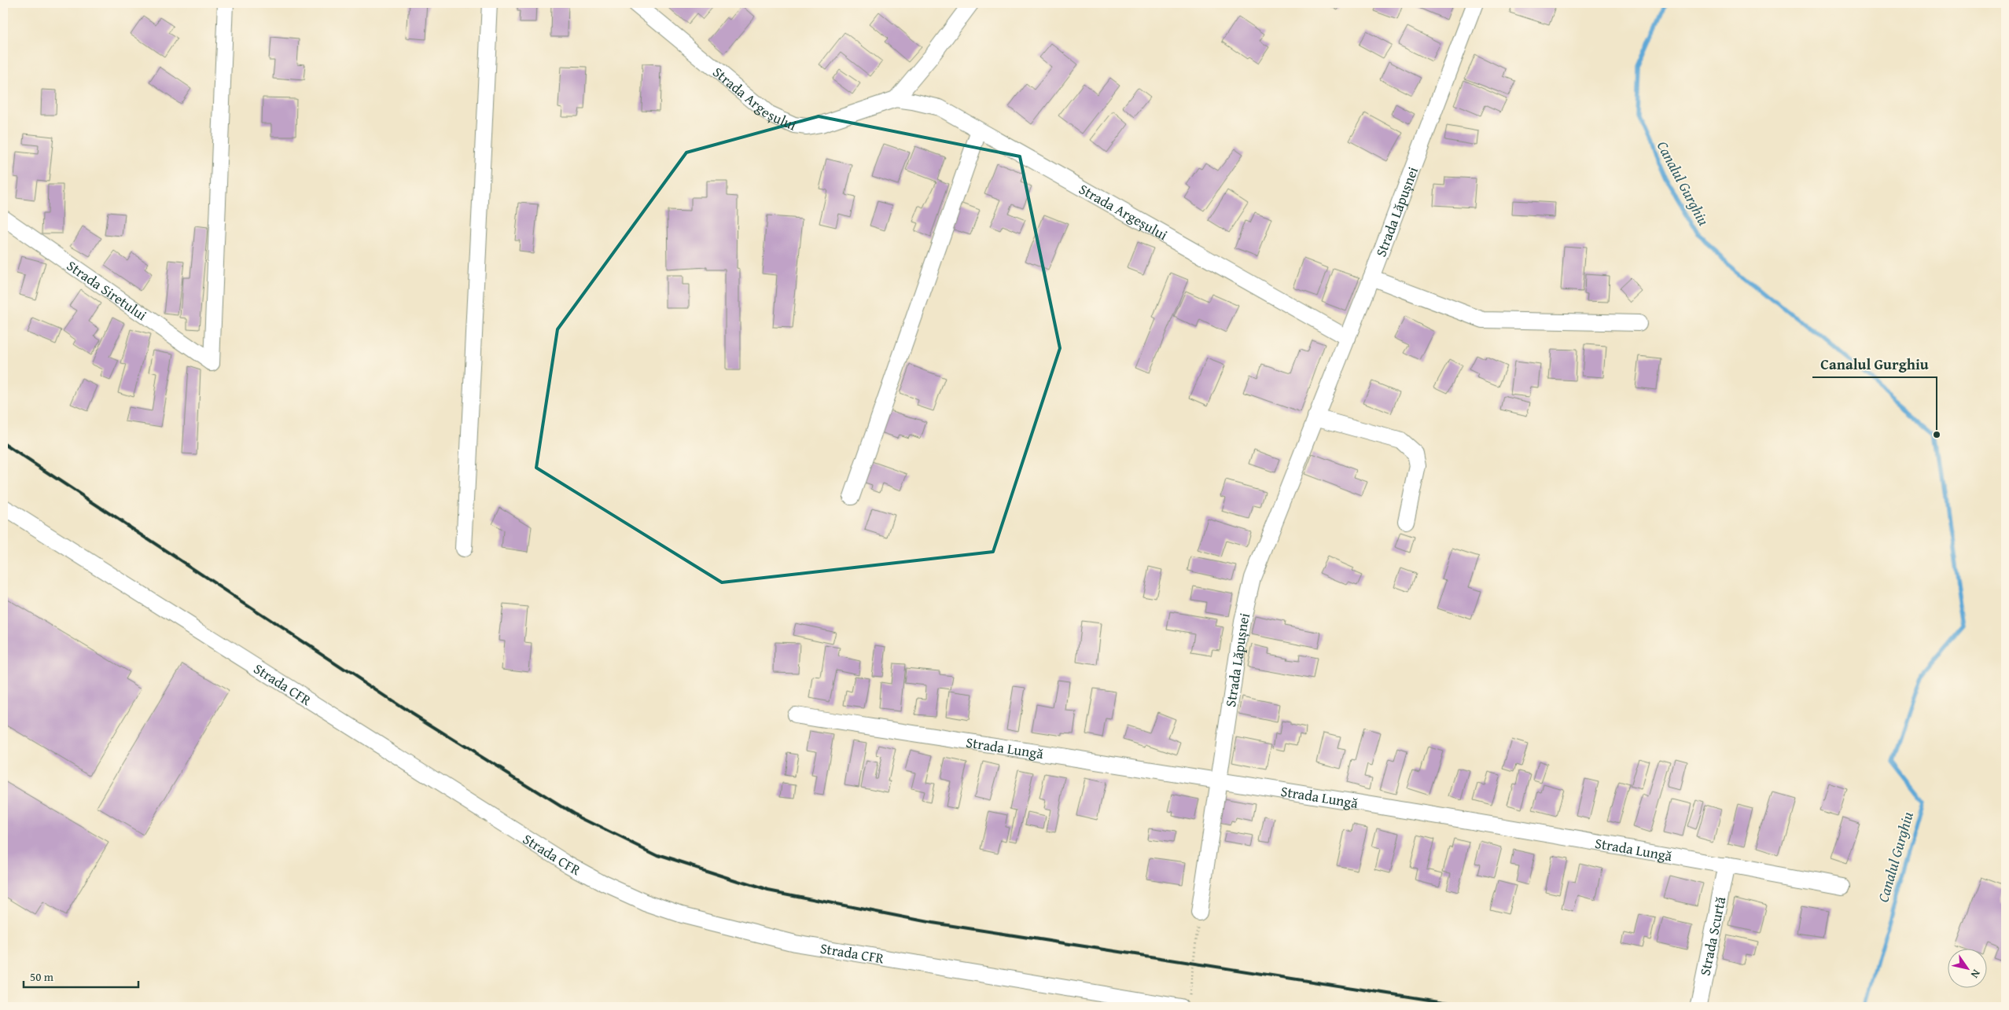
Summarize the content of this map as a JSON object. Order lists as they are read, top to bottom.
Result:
{
  "streets": {
    "street": [
      "Strada Argeșului",
      "Strada Lăpușnei",
      "Strada Siretului",
      "Strada CFR",
      "Strada Lungă",
      "Strada Scurtă"
    ]
  },
  "crossings": [
    ["Strada Argeșului", "Strada Lăpușnei"],
    ["Strada Lăpușnei", "Strada Lungă"],
    ["Strada Lungă", "Strada Scurtă"]
  ],
  "water": ["Canalul Gurghiu"],
  "places": ["Canalul Gurghiu"],
  "scale_bar": "50 m",
  "north": "bottom right"
}
